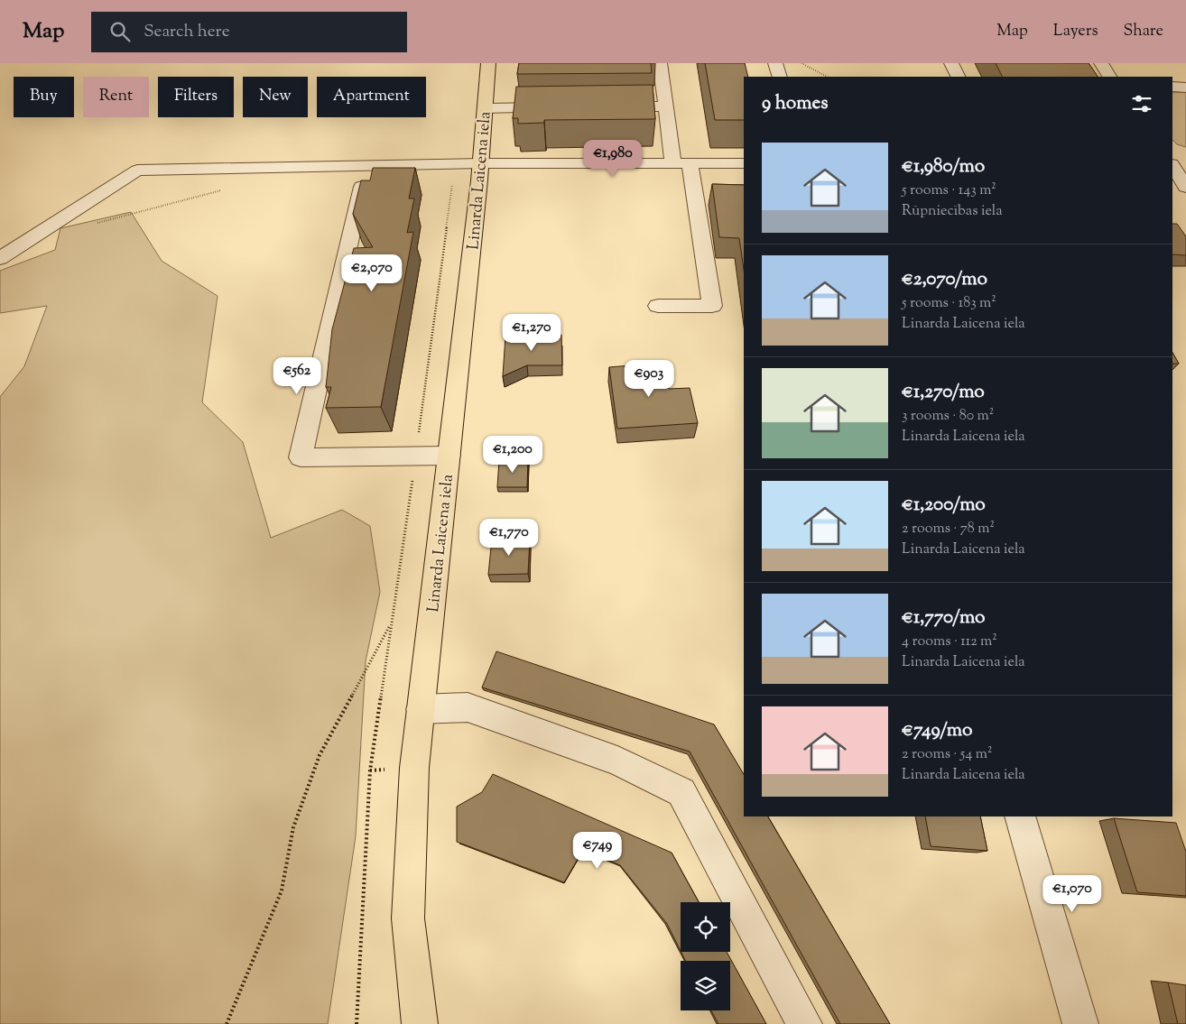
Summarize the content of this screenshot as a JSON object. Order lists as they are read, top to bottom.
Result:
{
  "streets": {
    "main road": ["Linarda Laicena iela"]
  },
  "page": {
    "header": "Map",
    "search": "Search here",
    "nav": ["Map", "Layers", "Share"],
    "chip": [
      "Buy",
      "Rent",
      "Filters",
      "New",
      "Apartment"
    ],
    "heading": "9 homes",
    "list": [
      {
        "name": "€1,980/mo",
        "note": "5 rooms · 143 m² · Rūpniecības iela"
      },
      {
        "name": "€2,070/mo",
        "note": "5 rooms · 183 m² · Linarda Laicena iela"
      },
      {
        "name": "€1,270/mo",
        "note": "3 rooms · 80 m² · Linarda Laicena iela"
      },
      {
        "name": "€1,200/mo",
        "note": "2 rooms · 78 m² · Linarda Laicena iela"
      },
      {
        "name": "€1,770/mo",
        "note": "4 rooms · 112 m² · Linarda Laicena iela"
      },
      {
        "name": "€749/mo",
        "note": "2 rooms · 54 m² · Linarda Laicena iela"
      }
    ],
    "price": [
      "€1,980",
      "€2,070",
      "€1,270",
      "€562",
      "€903",
      "€1,200",
      "€1,770",
      "€749",
      "€1,070"
    ]
  }
}
